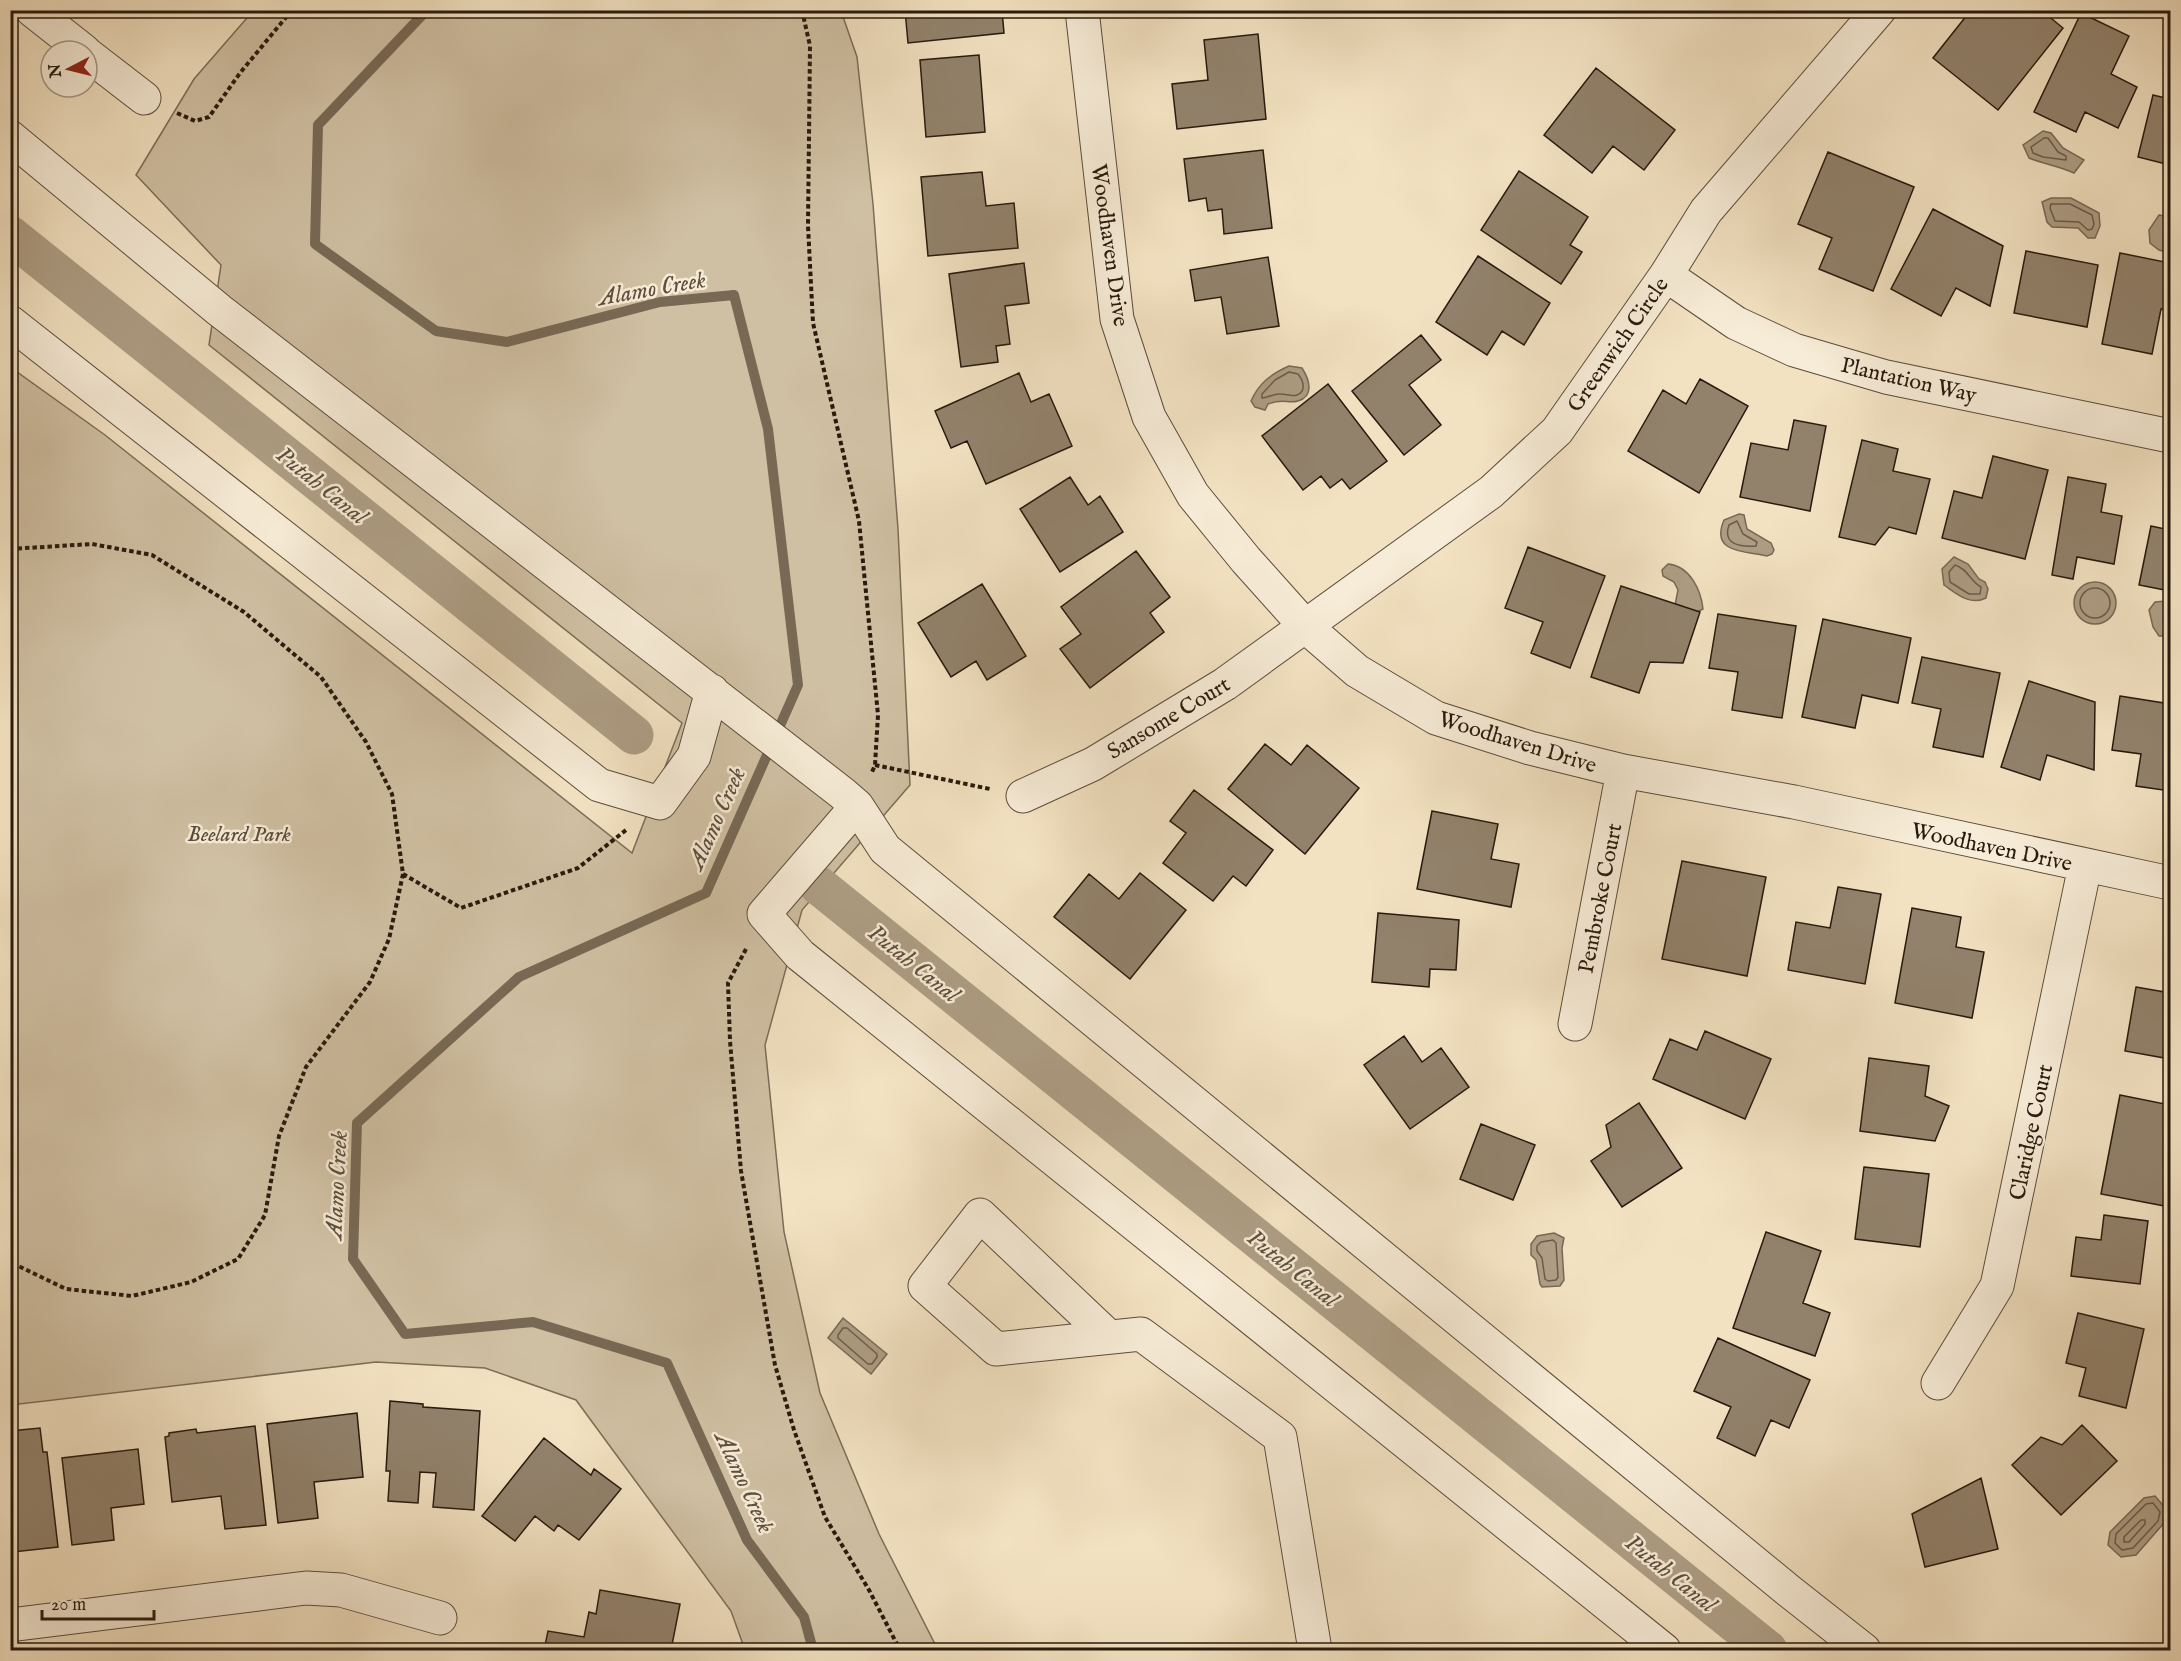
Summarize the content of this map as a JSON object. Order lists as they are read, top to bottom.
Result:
{
  "streets": {
    "street": [
      "Woodhaven Drive",
      "Greenwich Circle",
      "Plantation Way",
      "Sansome Court",
      "Pembroke Court",
      "Claridge Court"
    ]
  },
  "crossings": [
    ["Woodhaven Drive", "Greenwich Circle"],
    ["Woodhaven Drive", "Sansome Court"],
    ["Woodhaven Drive", "Pembroke Court"],
    ["Woodhaven Drive", "Claridge Court"],
    ["Greenwich Circle", "Plantation Way"],
    ["Greenwich Circle", "Sansome Court"]
  ],
  "water": ["Alamo Creek", "Putah Canal"],
  "parks": ["Beelard Park"],
  "scale_bar": "20 m",
  "north": "left"
}
